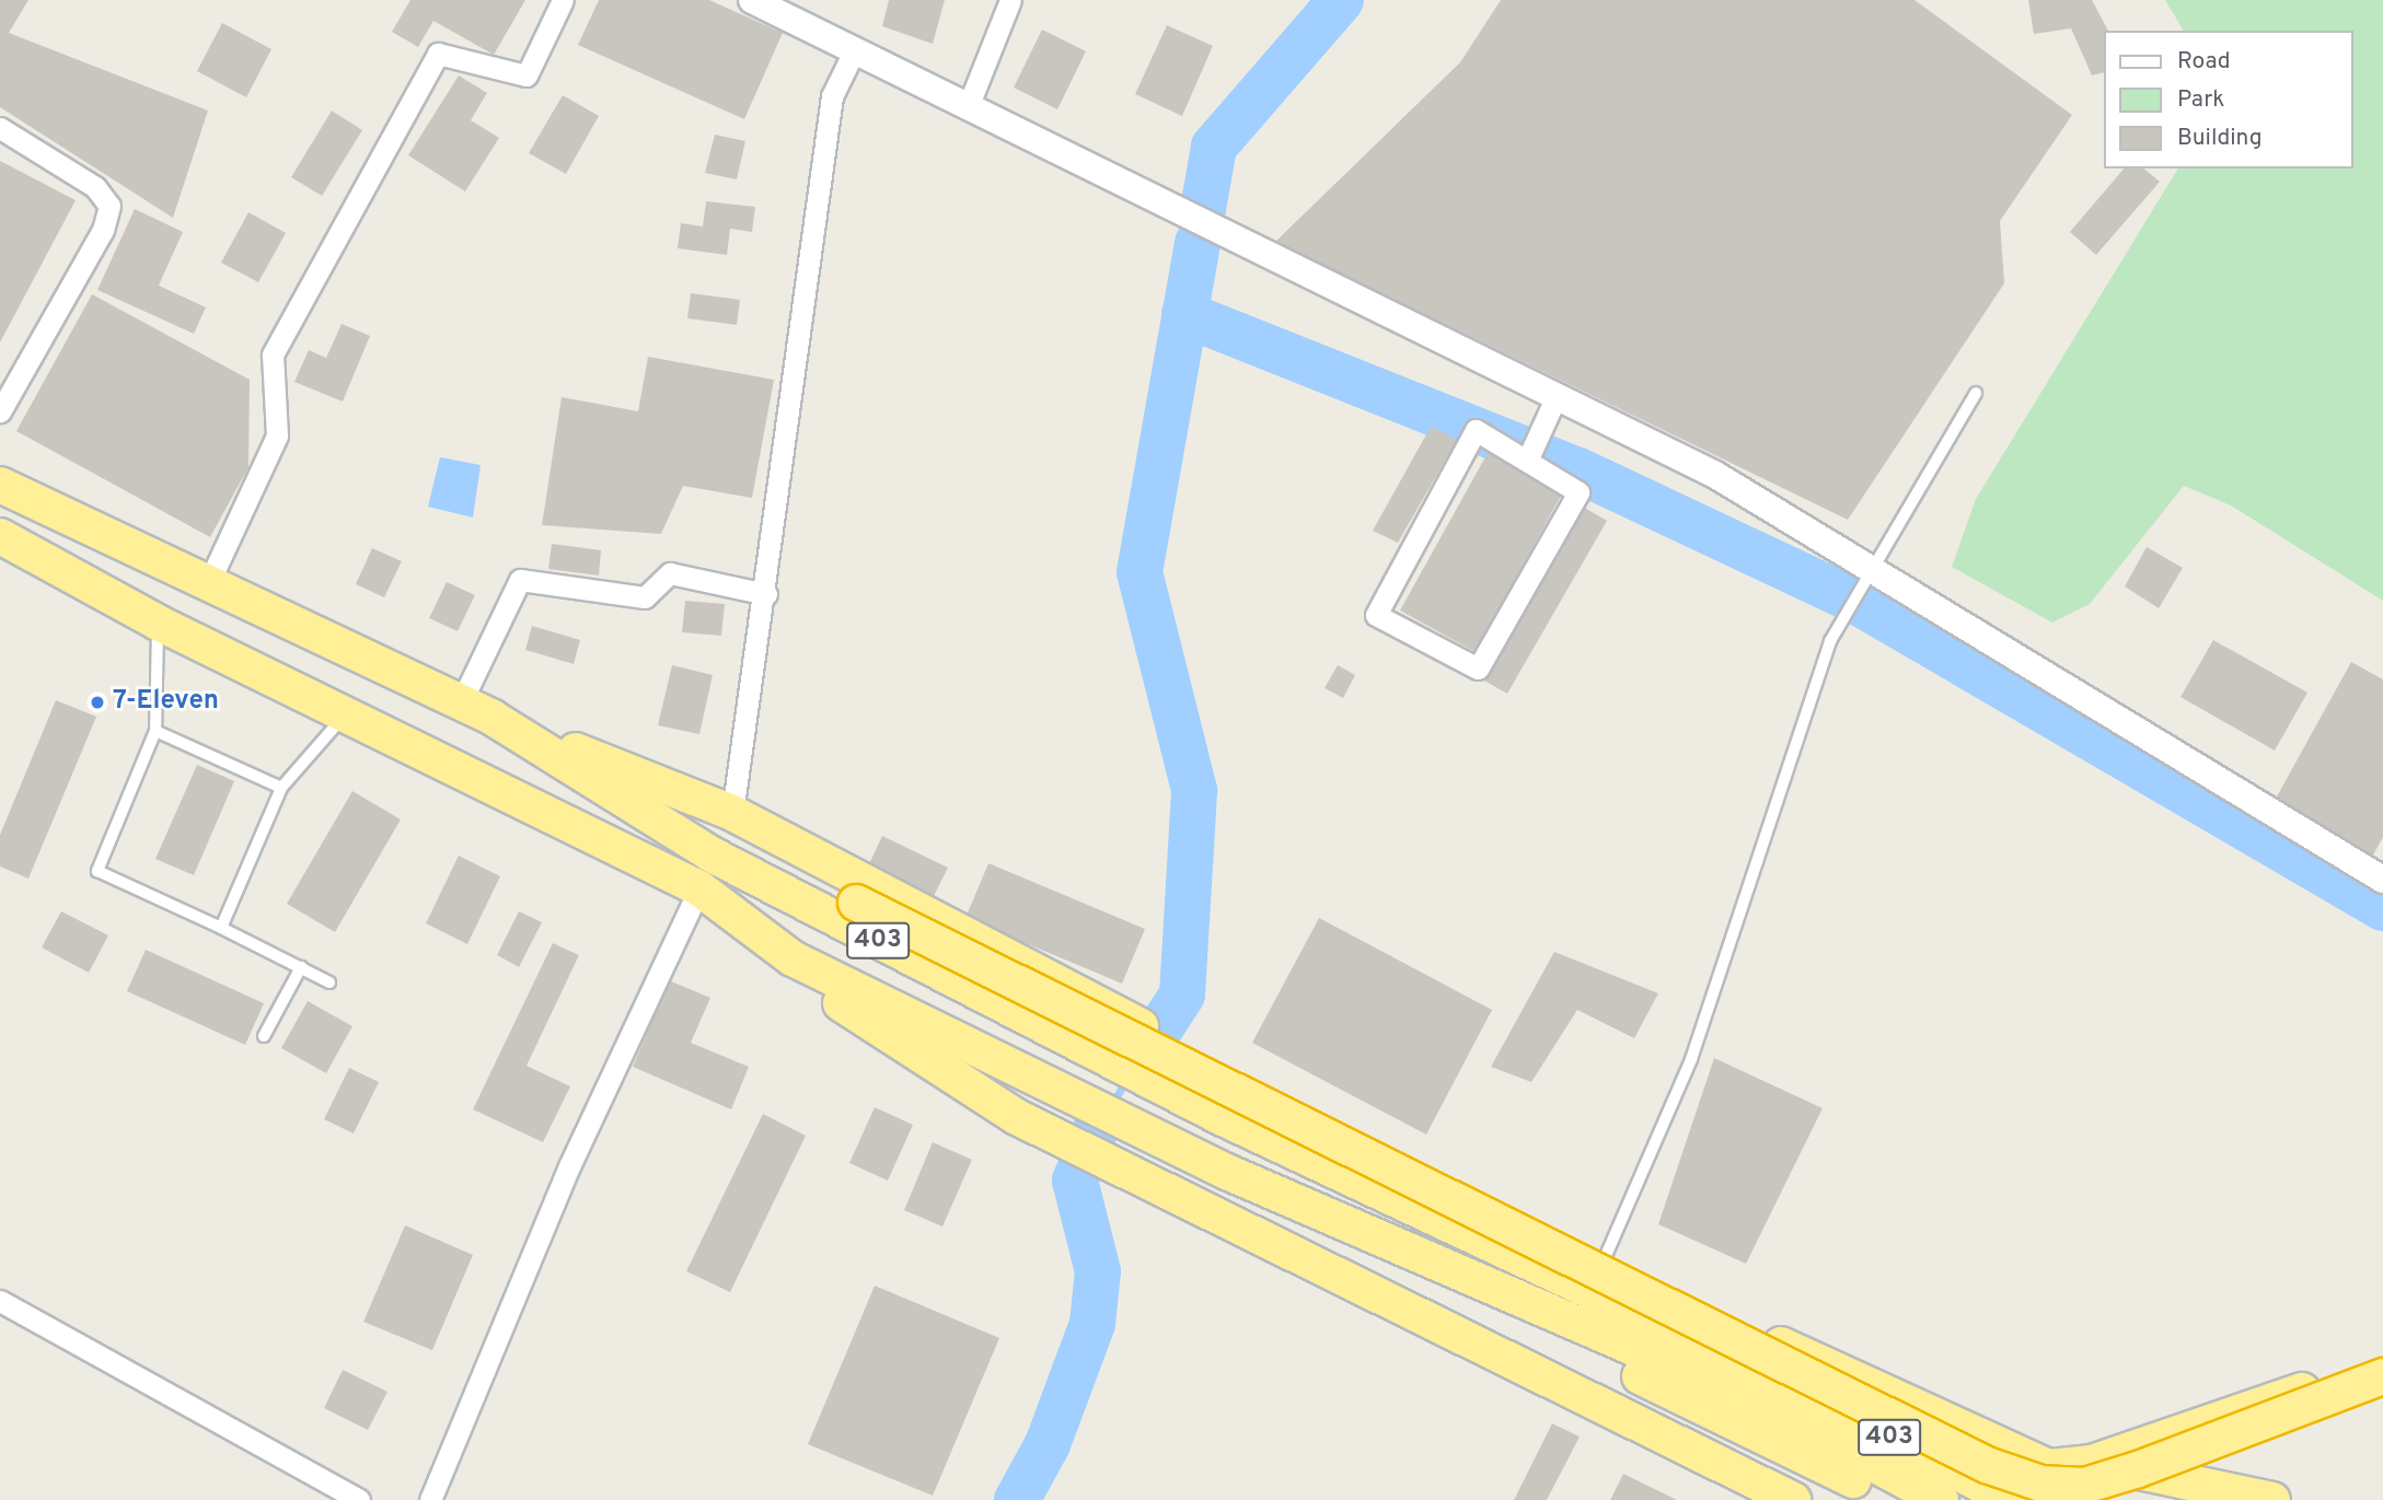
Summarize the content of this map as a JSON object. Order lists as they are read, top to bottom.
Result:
{
  "streets": {
    "highway": ["403"]
  },
  "places": ["7-Eleven"],
  "legend": ["Road", "Park", "Building"]
}
